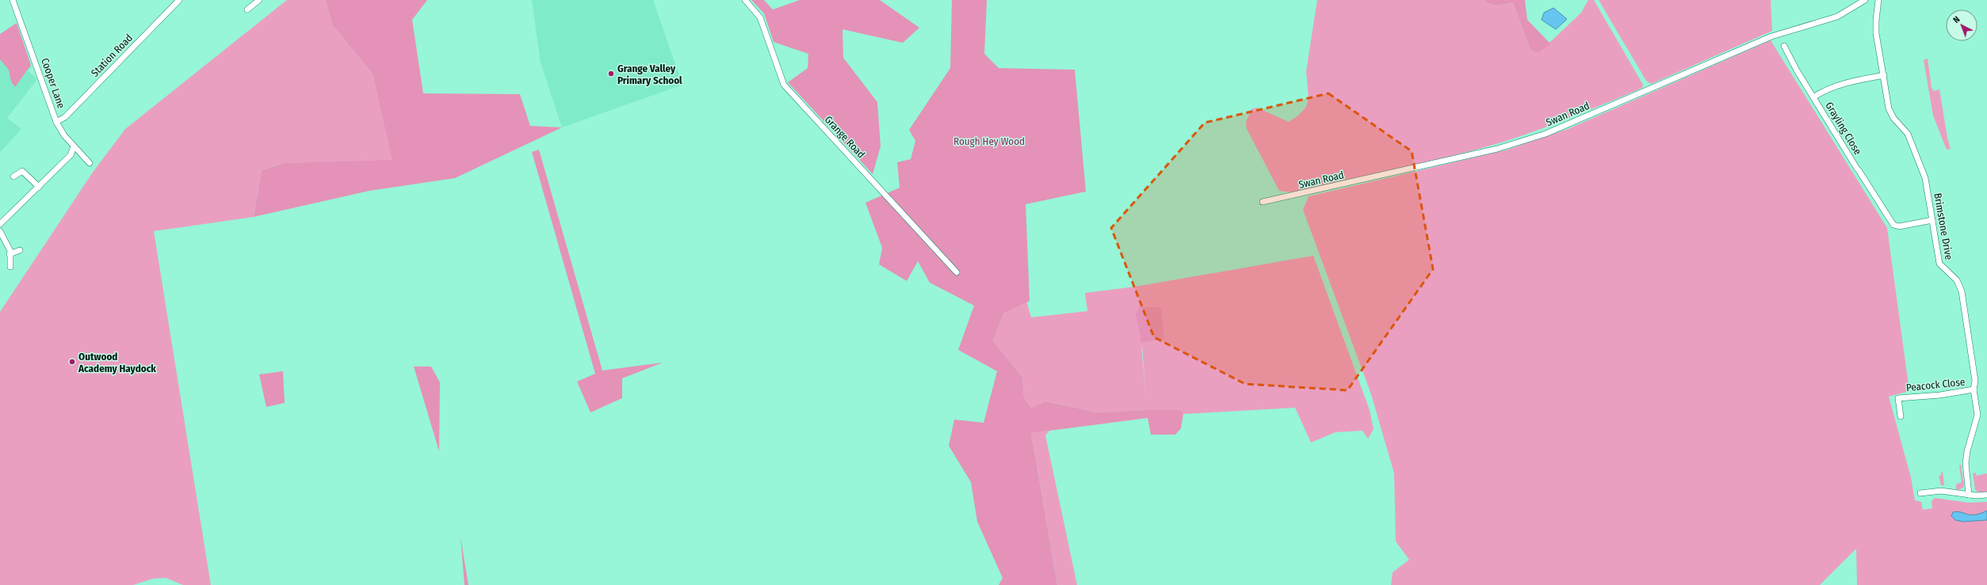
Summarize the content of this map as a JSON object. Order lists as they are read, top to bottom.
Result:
{
  "streets": {
    "street": [
      "Station Road",
      "Cooper Lane",
      "Swan Road",
      "Grayling Close",
      "Grange Road",
      "Brimstone Drive",
      "Peacock Close"
    ]
  },
  "crossings": [
    ["Station Road", "Cooper Lane"],
    ["Grayling Close", "Brimstone Drive"],
    ["Brimstone Drive", "Peacock Close"]
  ],
  "parks": ["Rough Hey Wood"],
  "places": ["Grange Valley Primary School", "Outwood Academy Haydock"],
  "north": "top left"
}
